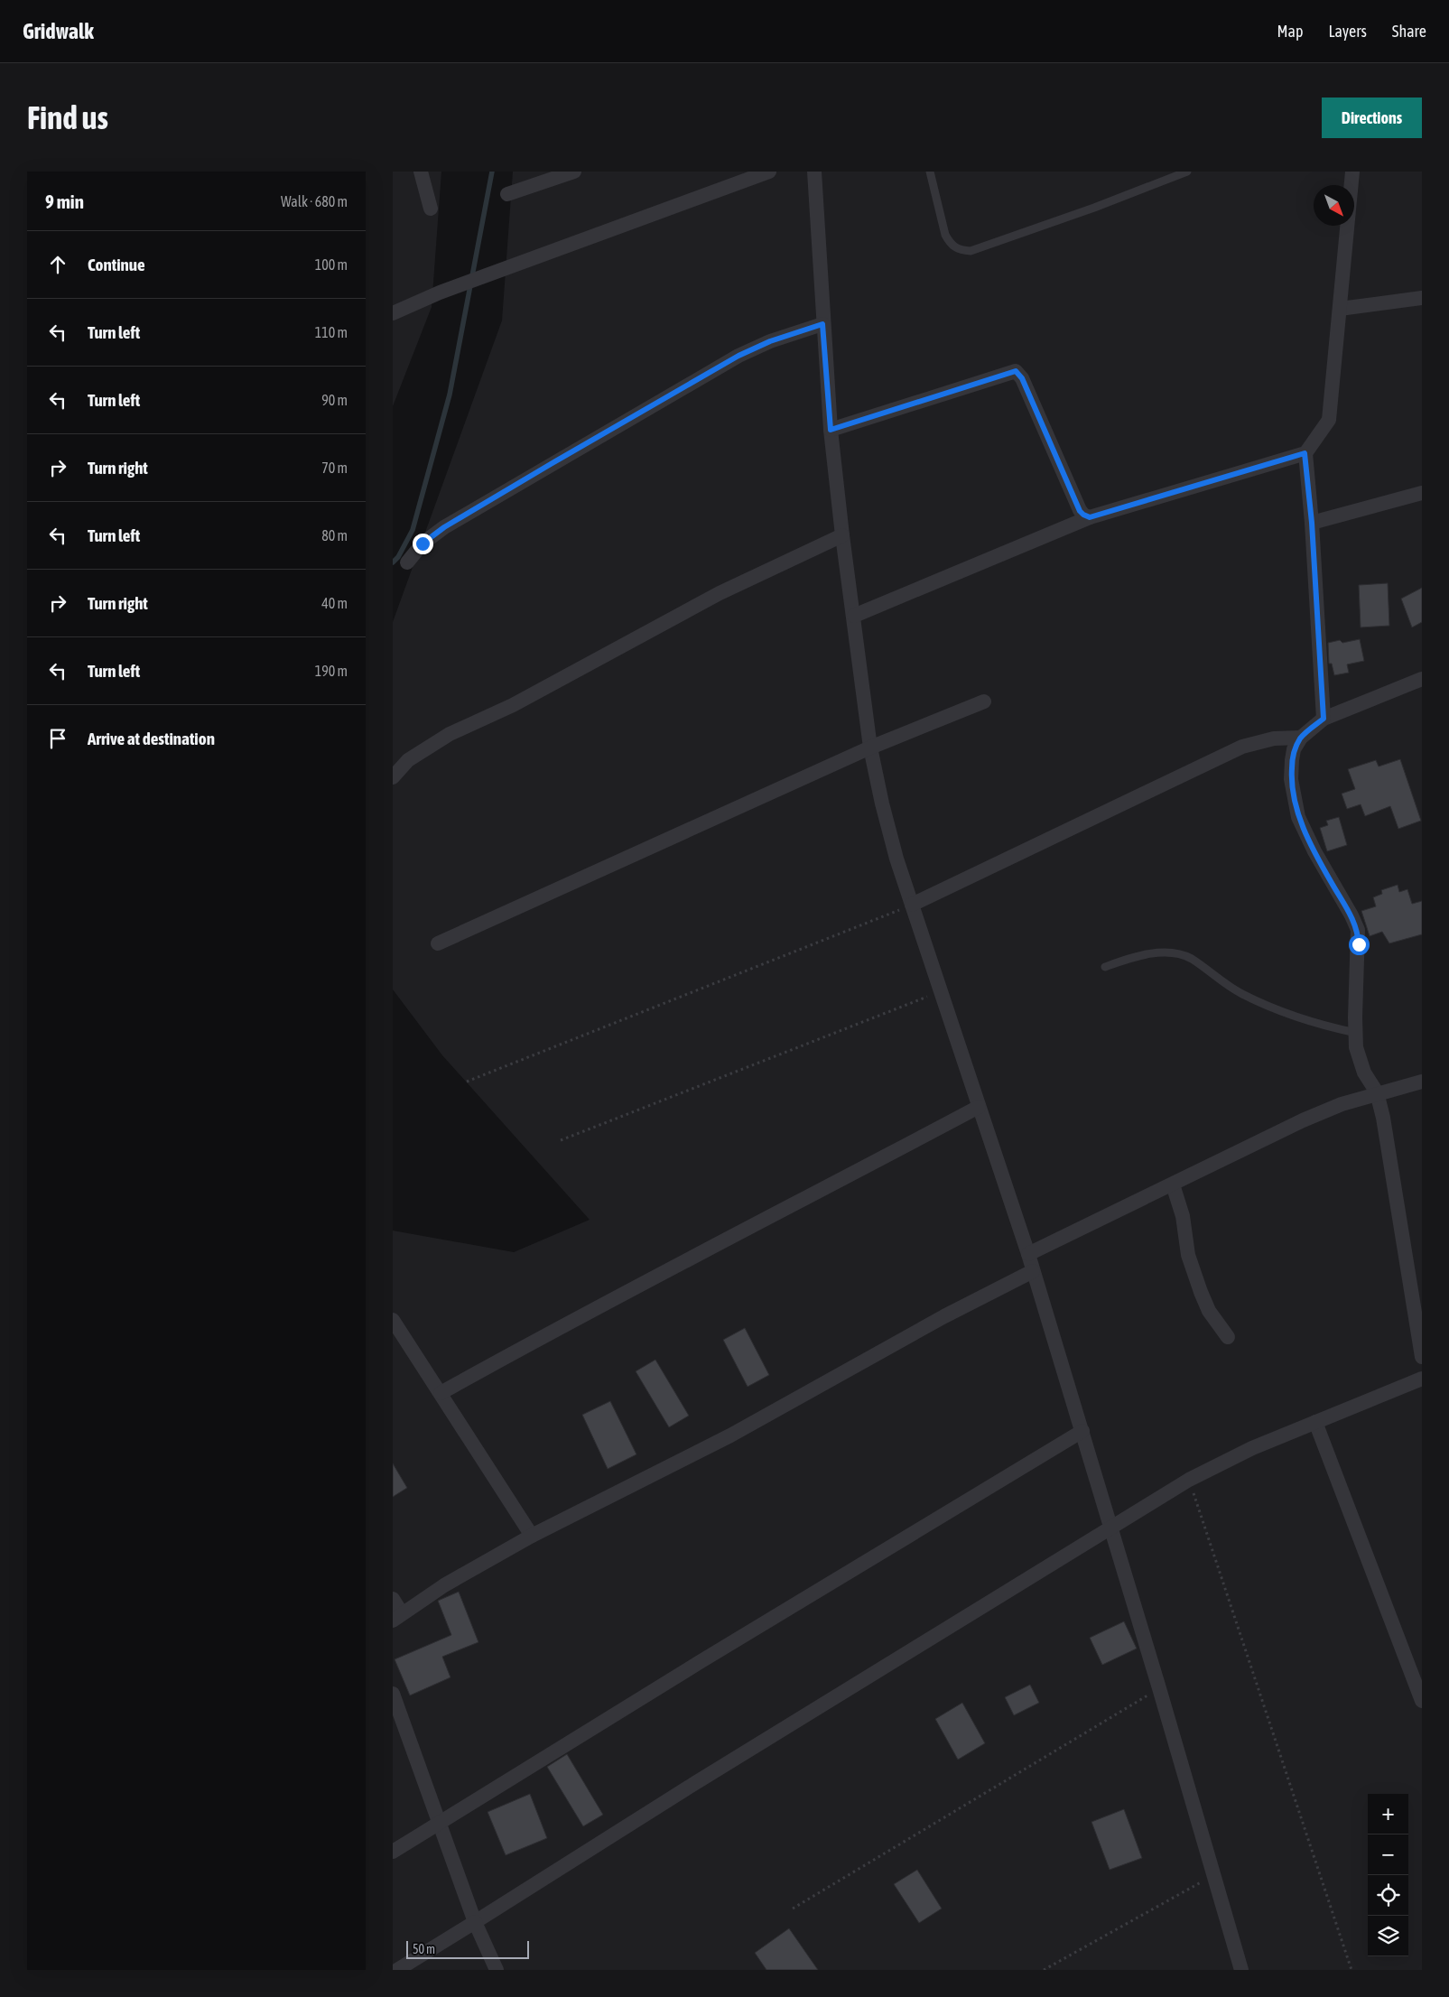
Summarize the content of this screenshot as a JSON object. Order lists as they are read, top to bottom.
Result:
{
  "scale_bar": "50 m",
  "north": "bottom right",
  "page": {
    "header": "Gridwalk",
    "nav": ["Map", "Layers", "Share"],
    "buttons": "Directions",
    "title": "Find us",
    "heading": ["9 min", "Walk · 680 m"],
    "list": [
      ["Continue", "100 m"],
      ["Turn left", "110 m"],
      ["Turn left", "90 m"],
      ["Turn right", "70 m"],
      ["Turn left", "80 m"],
      ["Turn right", "40 m"],
      ["Turn left", "190 m"],
      "Arrive at destination"
    ],
    "map_buttons": ["+", "−"],
    "scale": "50 m"
  }
}
